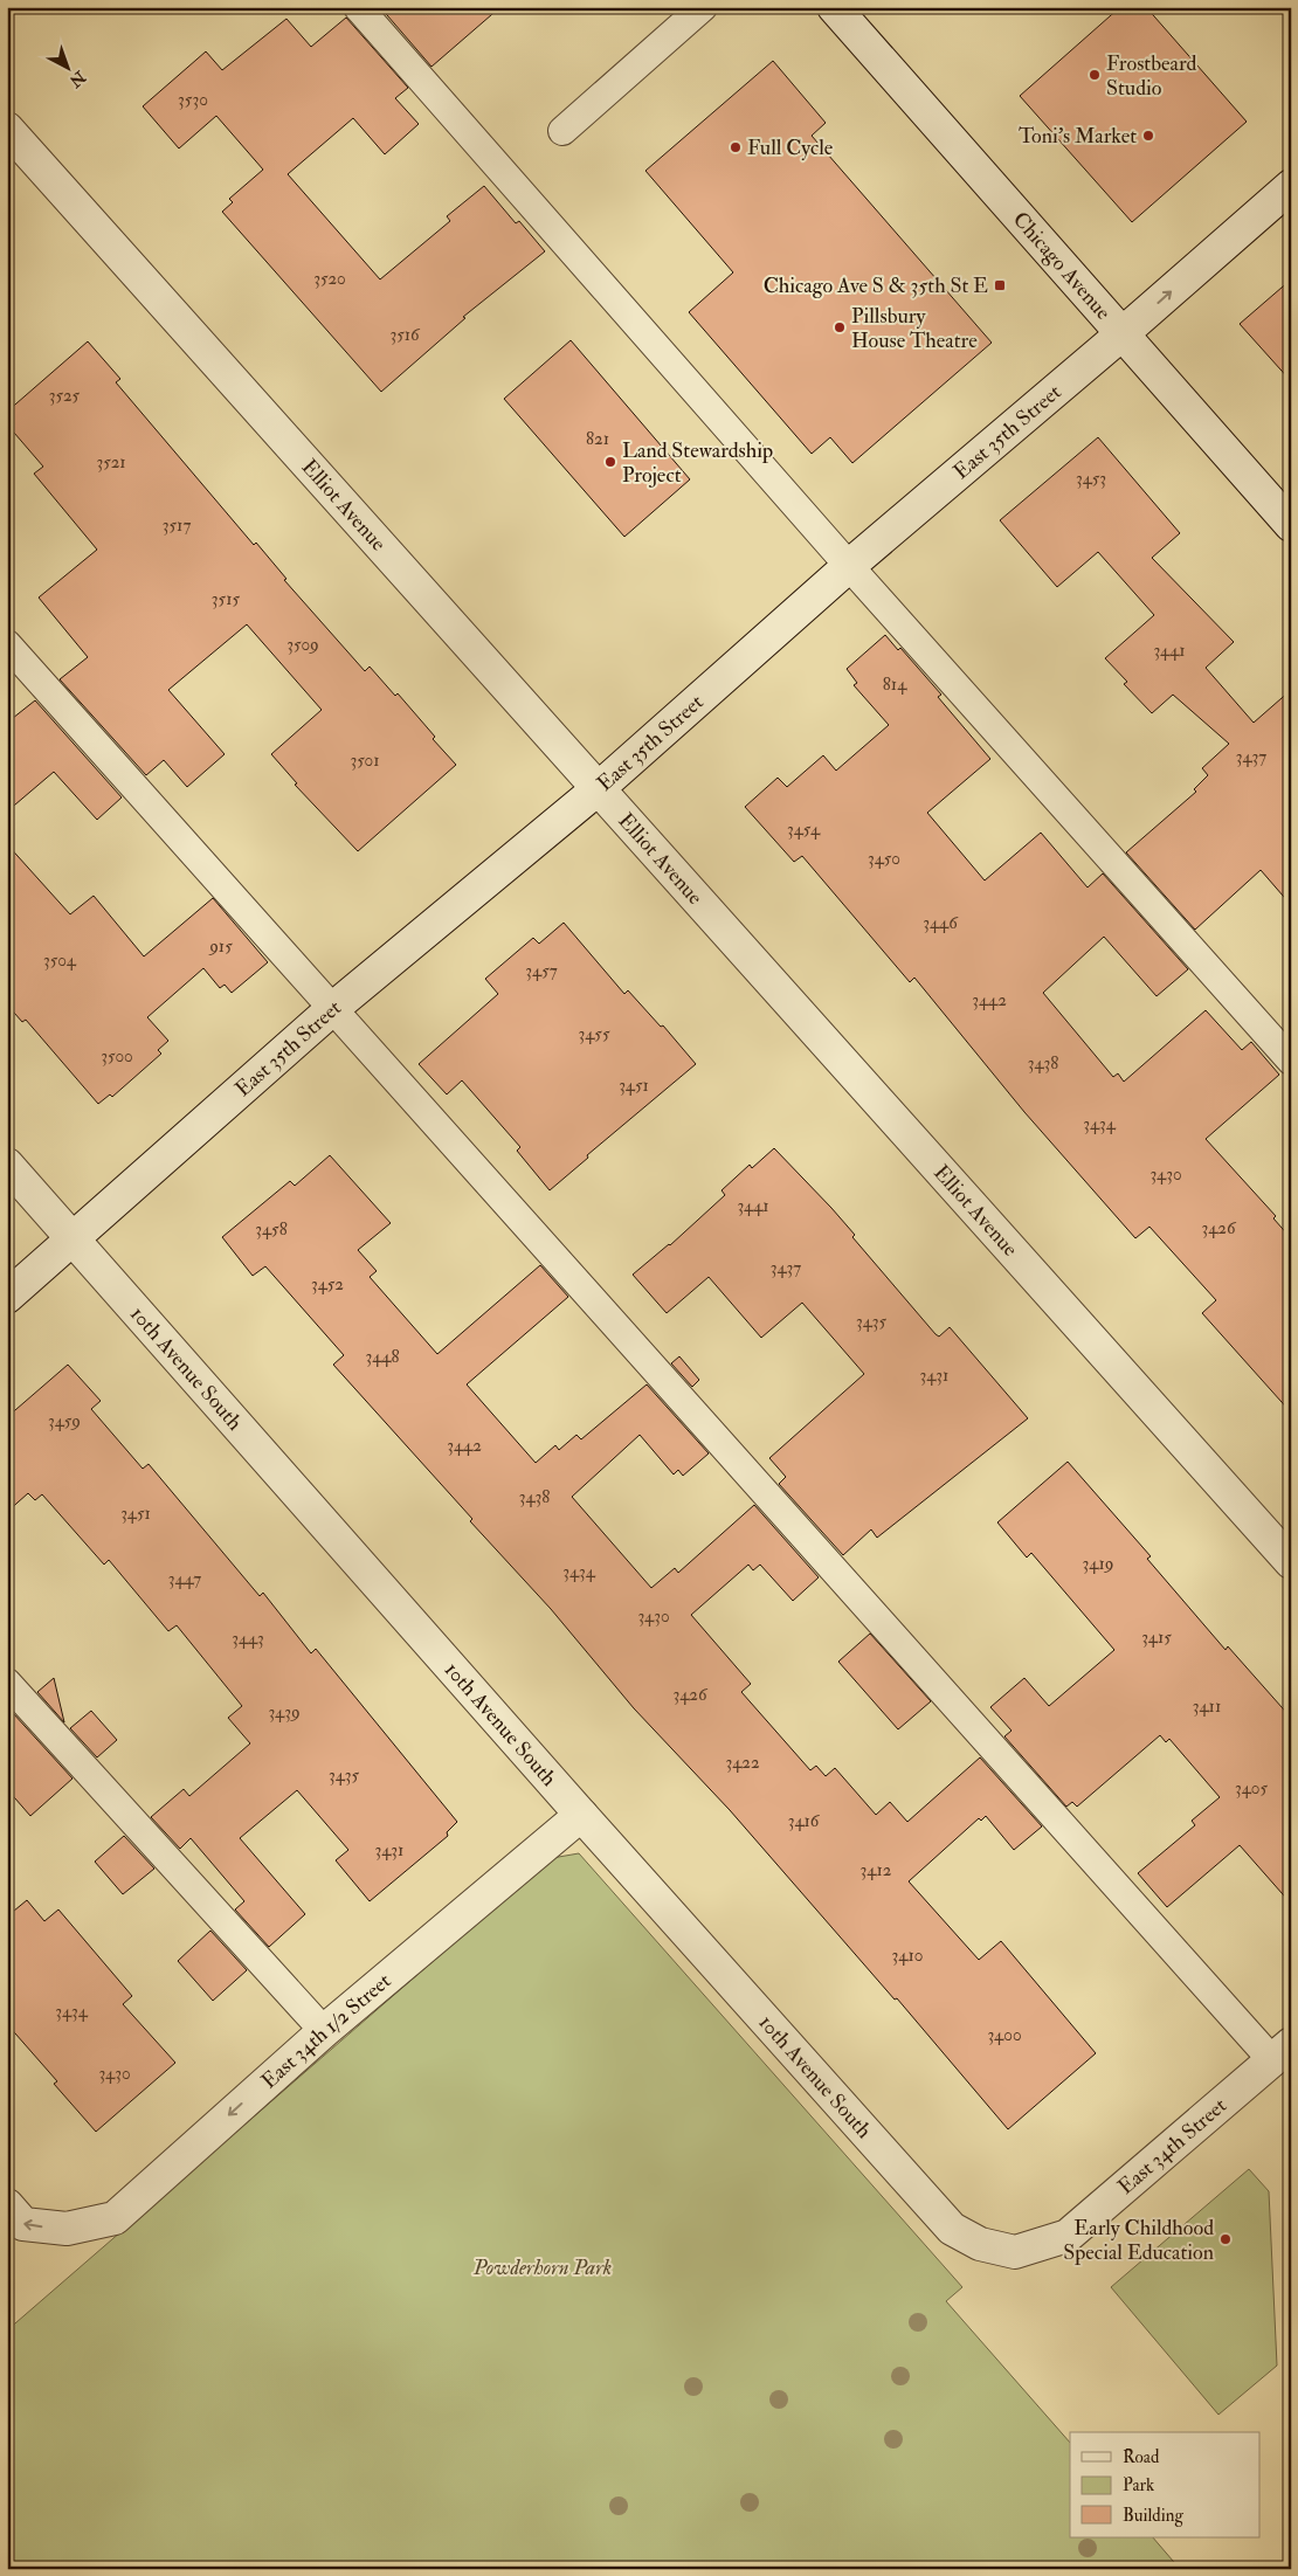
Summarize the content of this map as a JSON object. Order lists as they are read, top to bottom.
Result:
{
  "streets": {
    "street": [
      "Chicago Avenue",
      "East 35th Street",
      "Elliot Avenue",
      "10th Avenue South",
      "East 34th 1/2 Street",
      "East 34th Street"
    ]
  },
  "crossings": [
    ["Chicago Avenue", "East 35th Street"],
    ["East 35th Street", "Elliot Avenue"],
    ["East 35th Street", "10th Avenue South"],
    ["10th Avenue South", "East 34th 1/2 Street"],
    ["10th Avenue South", "East 34th Street"]
  ],
  "one_way": ["East 34th 1/2 Street"],
  "parks": ["Powderhorn Park"],
  "places": {
    "other": [
      "Frostbeard Studio",
      "Toni's Market",
      "Full Cycle",
      "Pillsbury House Theatre",
      "Land Stewardship Project",
      "Early Childhood Special Education"
    ],
    "transit": ["Chicago Ave S & 35th St E"]
  },
  "house_numbers": [
    "3530",
    "3520",
    "3516",
    "3525",
    "821",
    "3521",
    "3453",
    "3517",
    "3515",
    "3509",
    "3441",
    "814",
    "3437",
    "3501",
    "3454",
    "3450",
    "3446",
    "915",
    "3504",
    "3457",
    "3442",
    "3455",
    "3500",
    "3438",
    "3451",
    "3434",
    "3430",
    "3441",
    "3426",
    "3458",
    "3437",
    "3452",
    "3435",
    "3448",
    "3431",
    "3459",
    "3442",
    "3438",
    "3451",
    "3419",
    "3434",
    "3447",
    "3430",
    "3415",
    "3443",
    "3426",
    "3411",
    "3439",
    "3422",
    "3435",
    "3405",
    "3416",
    "3431",
    "3412",
    "3410",
    "3434",
    "3400",
    "3430"
  ],
  "legend": ["Road", "Park", "Building"],
  "north": "bottom right"
}
